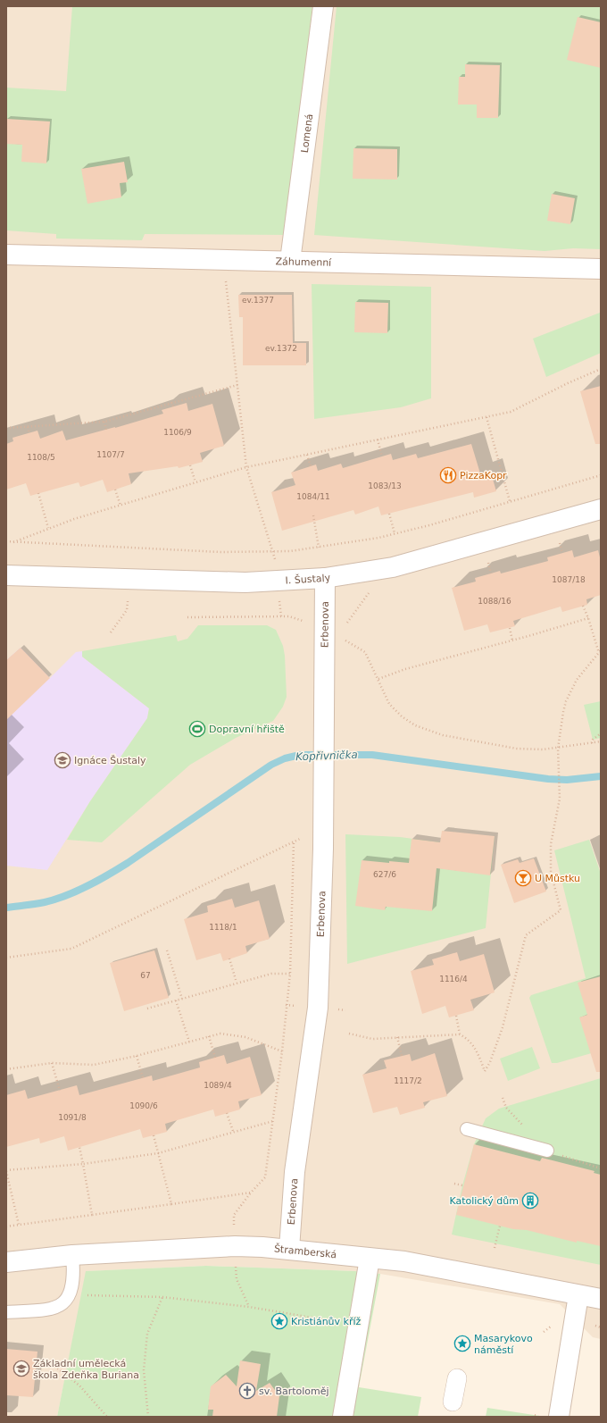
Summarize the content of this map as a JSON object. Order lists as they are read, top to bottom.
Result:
{
  "streets": {
    "street": [
      "Lomená",
      "Záhumenní",
      "I. Šustaly",
      "Erbenova",
      "Štramberská"
    ]
  },
  "crossings": [
    ["Lomená", "Záhumenní"],
    ["I. Šustaly", "Erbenova"],
    ["Erbenova", "Štramberská"]
  ],
  "water": ["Kopřivnička"],
  "places": {
    "restaurant": ["PizzaKopr"],
    "sports": ["Dopravní hřiště"],
    "school or university": ["Ignáce Šustaly", "Základní umělecká škola Zdeňka Buriana"],
    "bar": ["U Můstku"],
    "building": ["Katolický dům"],
    "place": ["Kristiánův kříž", "Masarykovo náměstí"],
    "church": ["sv. Bartoloměj"]
  },
  "house_numbers": [
    "ev.1377",
    "ev.1372",
    "1106/9",
    "1107/7",
    "1108/5",
    "1083/13",
    "1084/11",
    "1087/18",
    "1088/16",
    "627/6",
    "1118/1",
    "67",
    "1116/4",
    "1117/2",
    "1089/4",
    "1090/6",
    "1091/8"
  ]
}
